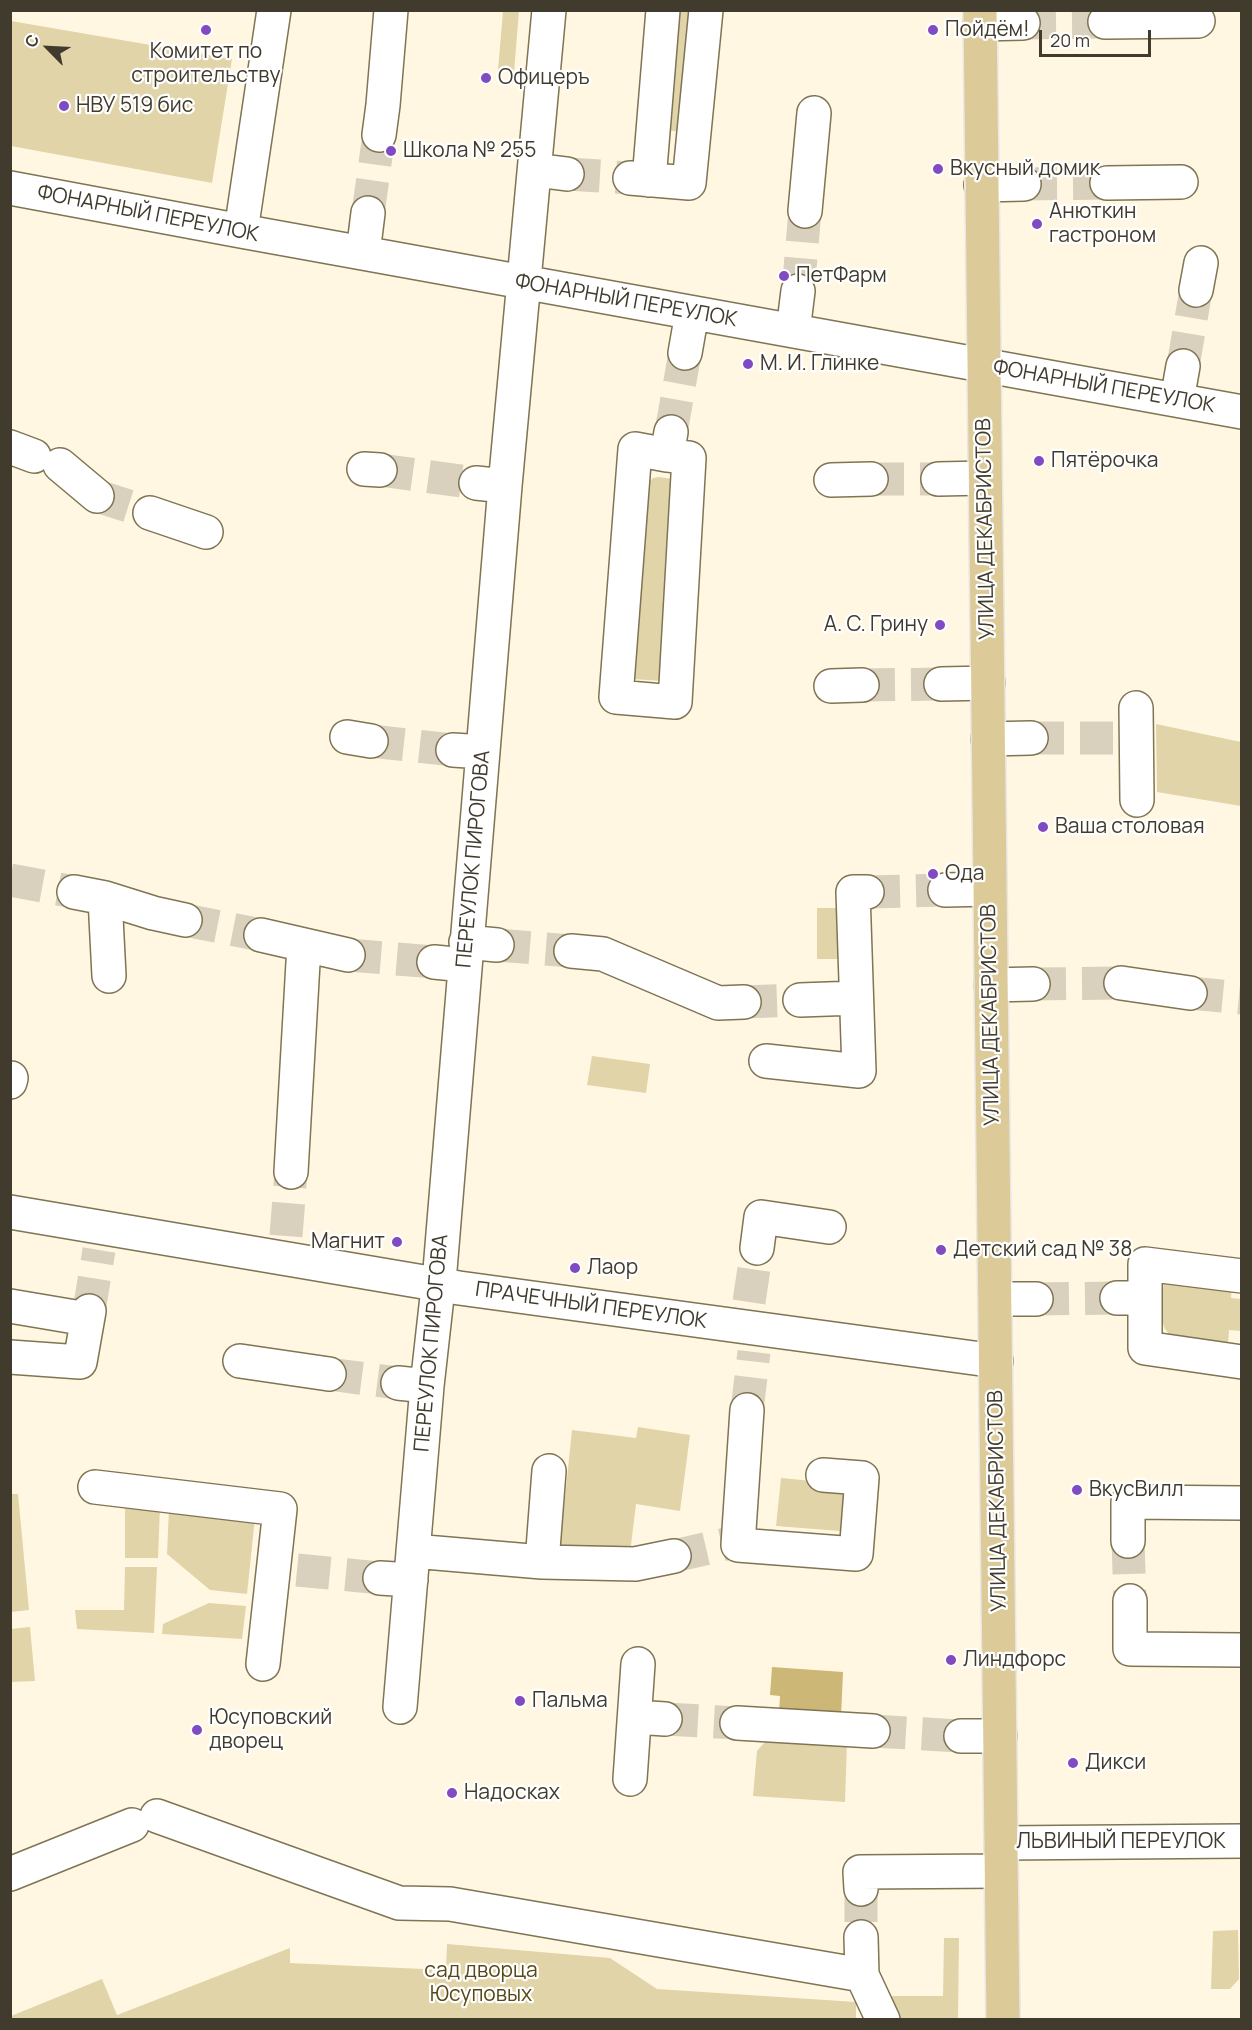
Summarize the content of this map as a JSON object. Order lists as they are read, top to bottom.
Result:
{
  "streets": {
    "main road": ["УЛИЦА ДЕКАБРИСТОВ"],
    "street": [
      "ФОНАРНЫЙ ПЕРЕУЛОК",
      "ПЕРЕУЛОК ПИРОГОВА",
      "ПРАЧЕЧНЫЙ ПЕРЕУЛОК",
      "ЛЬВИНЫЙ ПЕРЕУЛОК"
    ]
  },
  "crossings": [
    ["ФОНАРНЫЙ ПЕРЕУЛОК", "УЛИЦА ДЕКАБРИСТОВ"],
    ["ФОНАРНЫЙ ПЕРЕУЛОК", "ПЕРЕУЛОК ПИРОГОВА"],
    ["УЛИЦА ДЕКАБРИСТОВ", "ПРАЧЕЧНЫЙ ПЕРЕУЛОК"],
    ["УЛИЦА ДЕКАБРИСТОВ", "ЛЬВИНЫЙ ПЕРЕУЛОК"],
    ["ПЕРЕУЛОК ПИРОГОВА", "ПРАЧЕЧНЫЙ ПЕРЕУЛОК"]
  ],
  "parks": ["сад дворца Юсуповых"],
  "places": [
    "Комитет по строительству",
    "Пойдём!",
    "Офицеръ",
    "НВУ 519 бис",
    "Школа № 255",
    "Вкусный домик",
    "Анюткин гастроном",
    "ПетФарм",
    "М. И. Глинке",
    "Пятёрочка",
    "А. С. Грину",
    "Ваша столовая",
    "Ода",
    "Магнит",
    "Детский сад № 38",
    "Лаор",
    "ВкусВилл",
    "Линдфорс",
    "Пальма",
    "Юсуповский дворец",
    "Дикси",
    "Надосках"
  ],
  "scale_bar": "20 m",
  "north": "top left"
}
